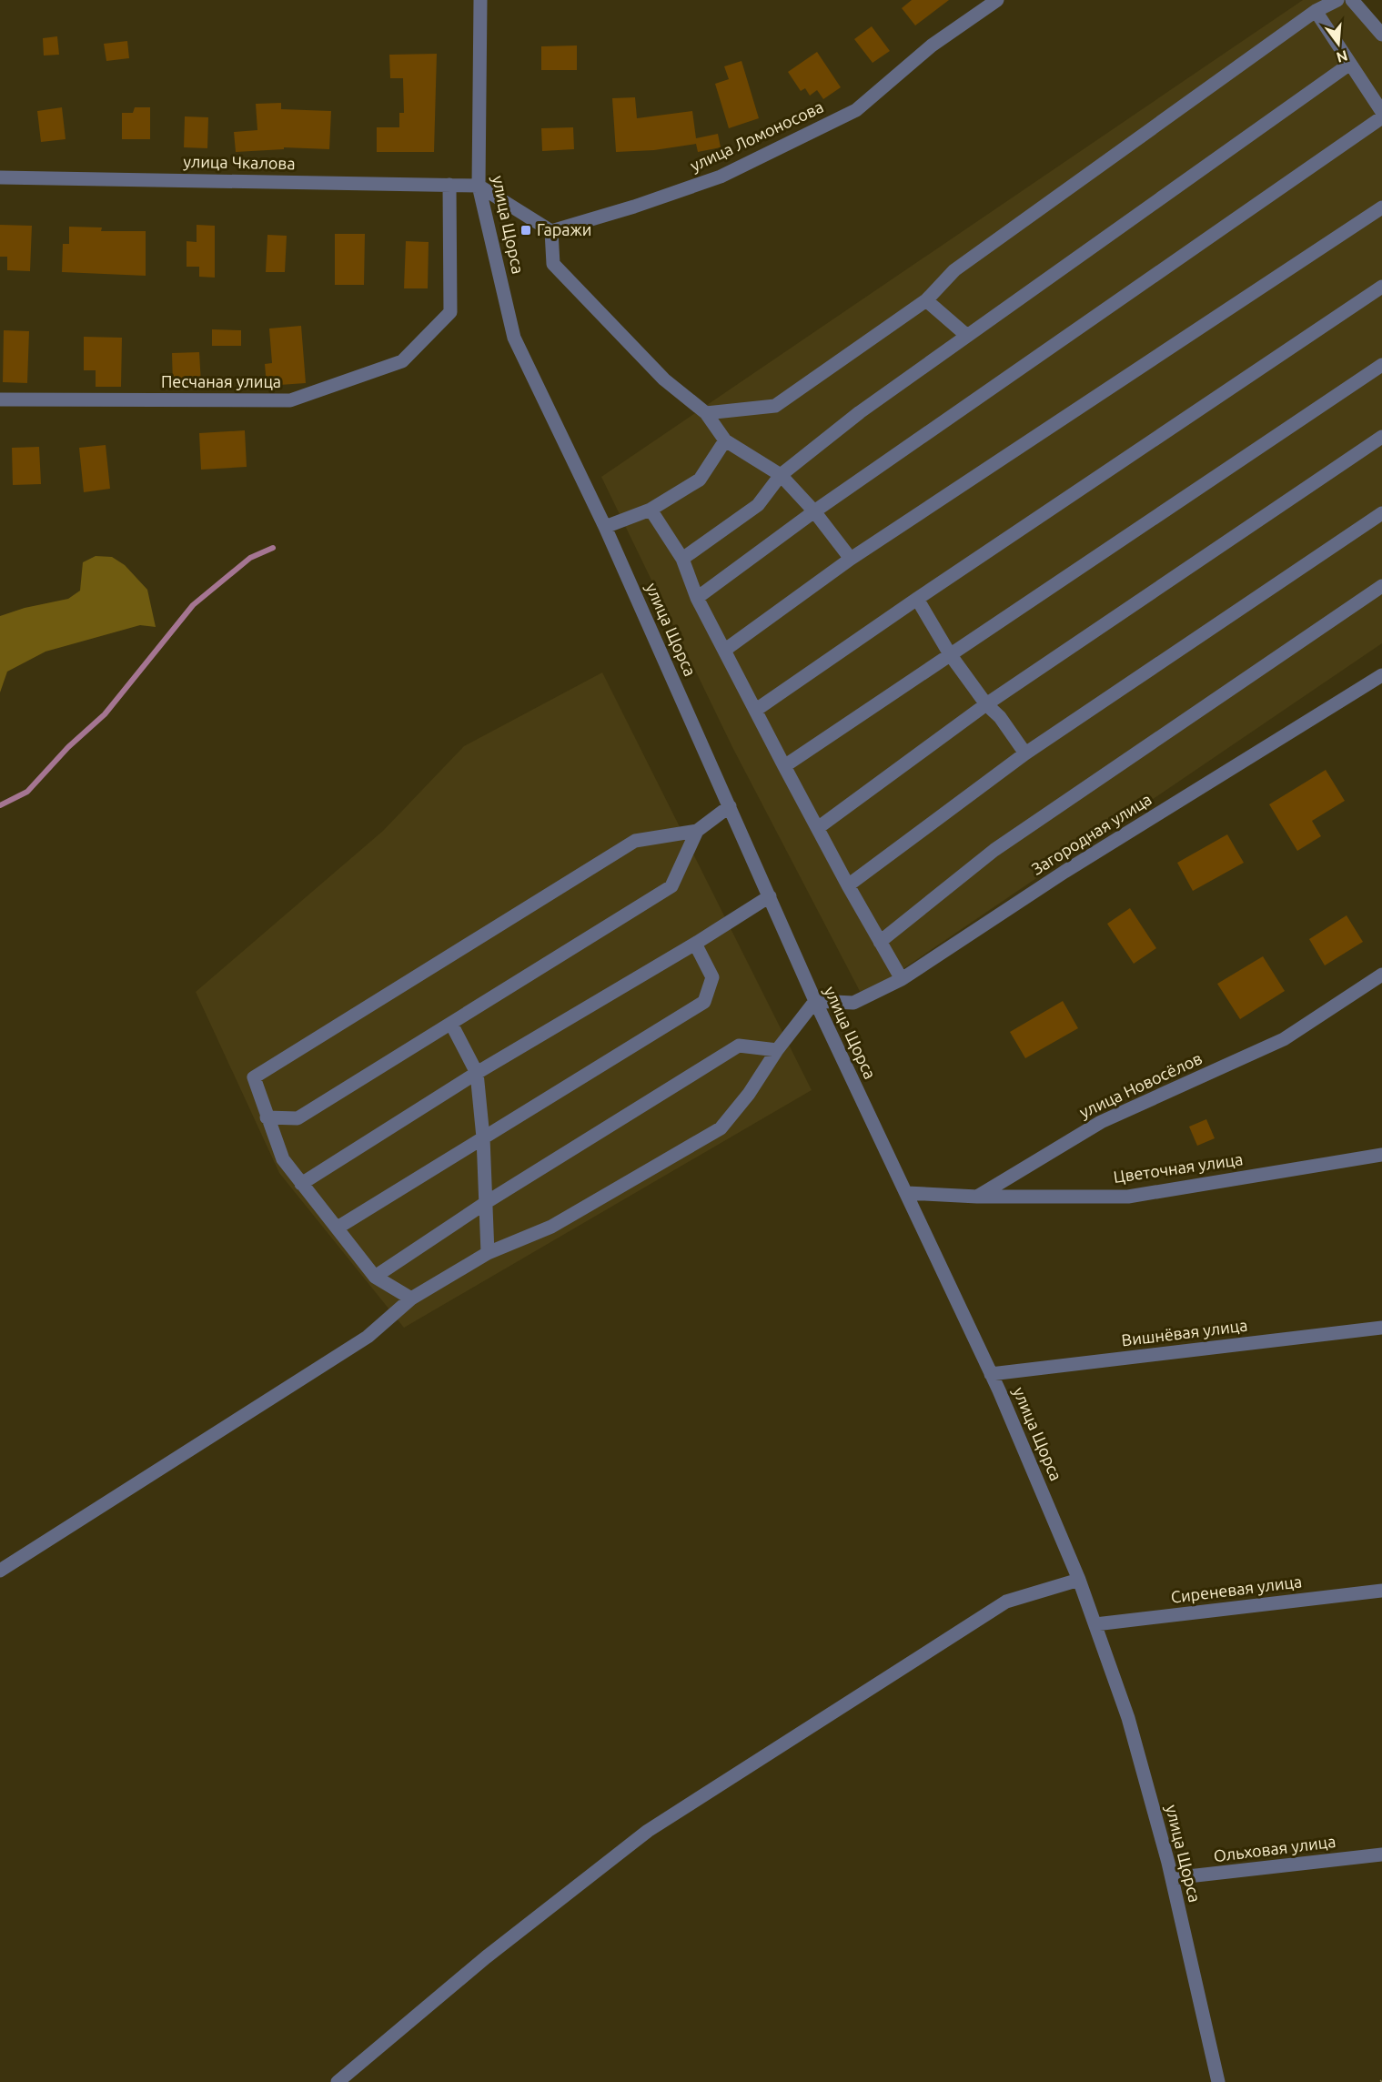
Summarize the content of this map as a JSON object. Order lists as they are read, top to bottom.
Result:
{
  "streets": {
    "street": [
      "улица Ломоносова",
      "улица Чкалова",
      "улица Щорса",
      "Песчаная улица",
      "Загородная улица",
      "улица Новосёлов",
      "Цветочная улица",
      "Вишнёвая улица",
      "Сиреневая улица",
      "Ольховая улица"
    ]
  },
  "crossings": [
    ["улица Чкалова", "улица Щорса"],
    ["улица Чкалова", "Песчаная улица"],
    ["улица Щорса", "Загородная улица"],
    ["улица Щорса", "Вишнёвая улица"],
    ["улица Щорса", "Сиреневая улица"],
    ["улица Щорса", "Ольховая улица"],
    ["улица Новосёлов", "Цветочная улица"]
  ],
  "places": {
    "transit": ["Гаражи"]
  },
  "north": "bottom"
}
